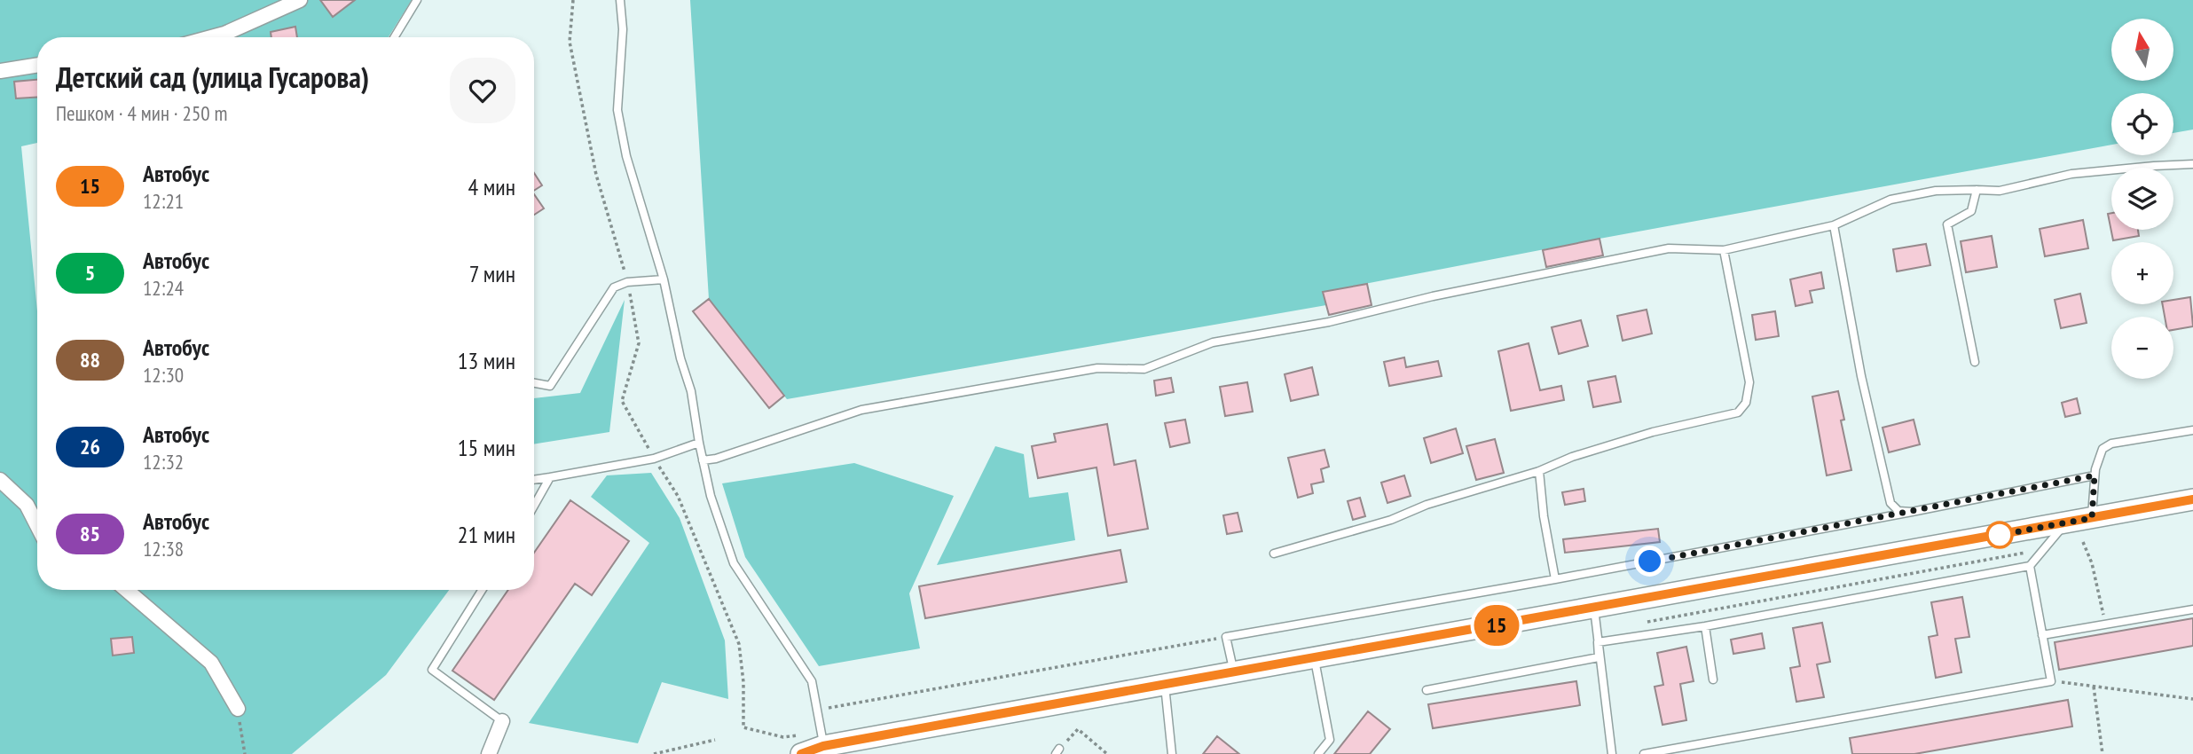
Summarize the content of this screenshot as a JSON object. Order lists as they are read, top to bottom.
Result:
{
  "lines": ["bus line 15"],
  "north": "top",
  "page": {
    "on_map": "15",
    "map_buttons": ["+", "−"],
    "heading": ["Детский сад (улица Гусарова)", "Пешком · 4 мин · 250 m"],
    "list": [
      {
        "mark": "15",
        "name": "Автобус",
        "note": "12:21",
        "value": "4 мин"
      },
      {
        "mark": "5",
        "name": "Автобус",
        "note": "12:24",
        "value": "7 мин"
      },
      {
        "mark": "88",
        "name": "Автобус",
        "note": "12:30",
        "value": "13 мин"
      },
      {
        "mark": "26",
        "name": "Автобус",
        "note": "12:32",
        "value": "15 мин"
      },
      {
        "mark": "85",
        "name": "Автобус",
        "note": "12:38",
        "value": "21 мин"
      }
    ]
  }
}
